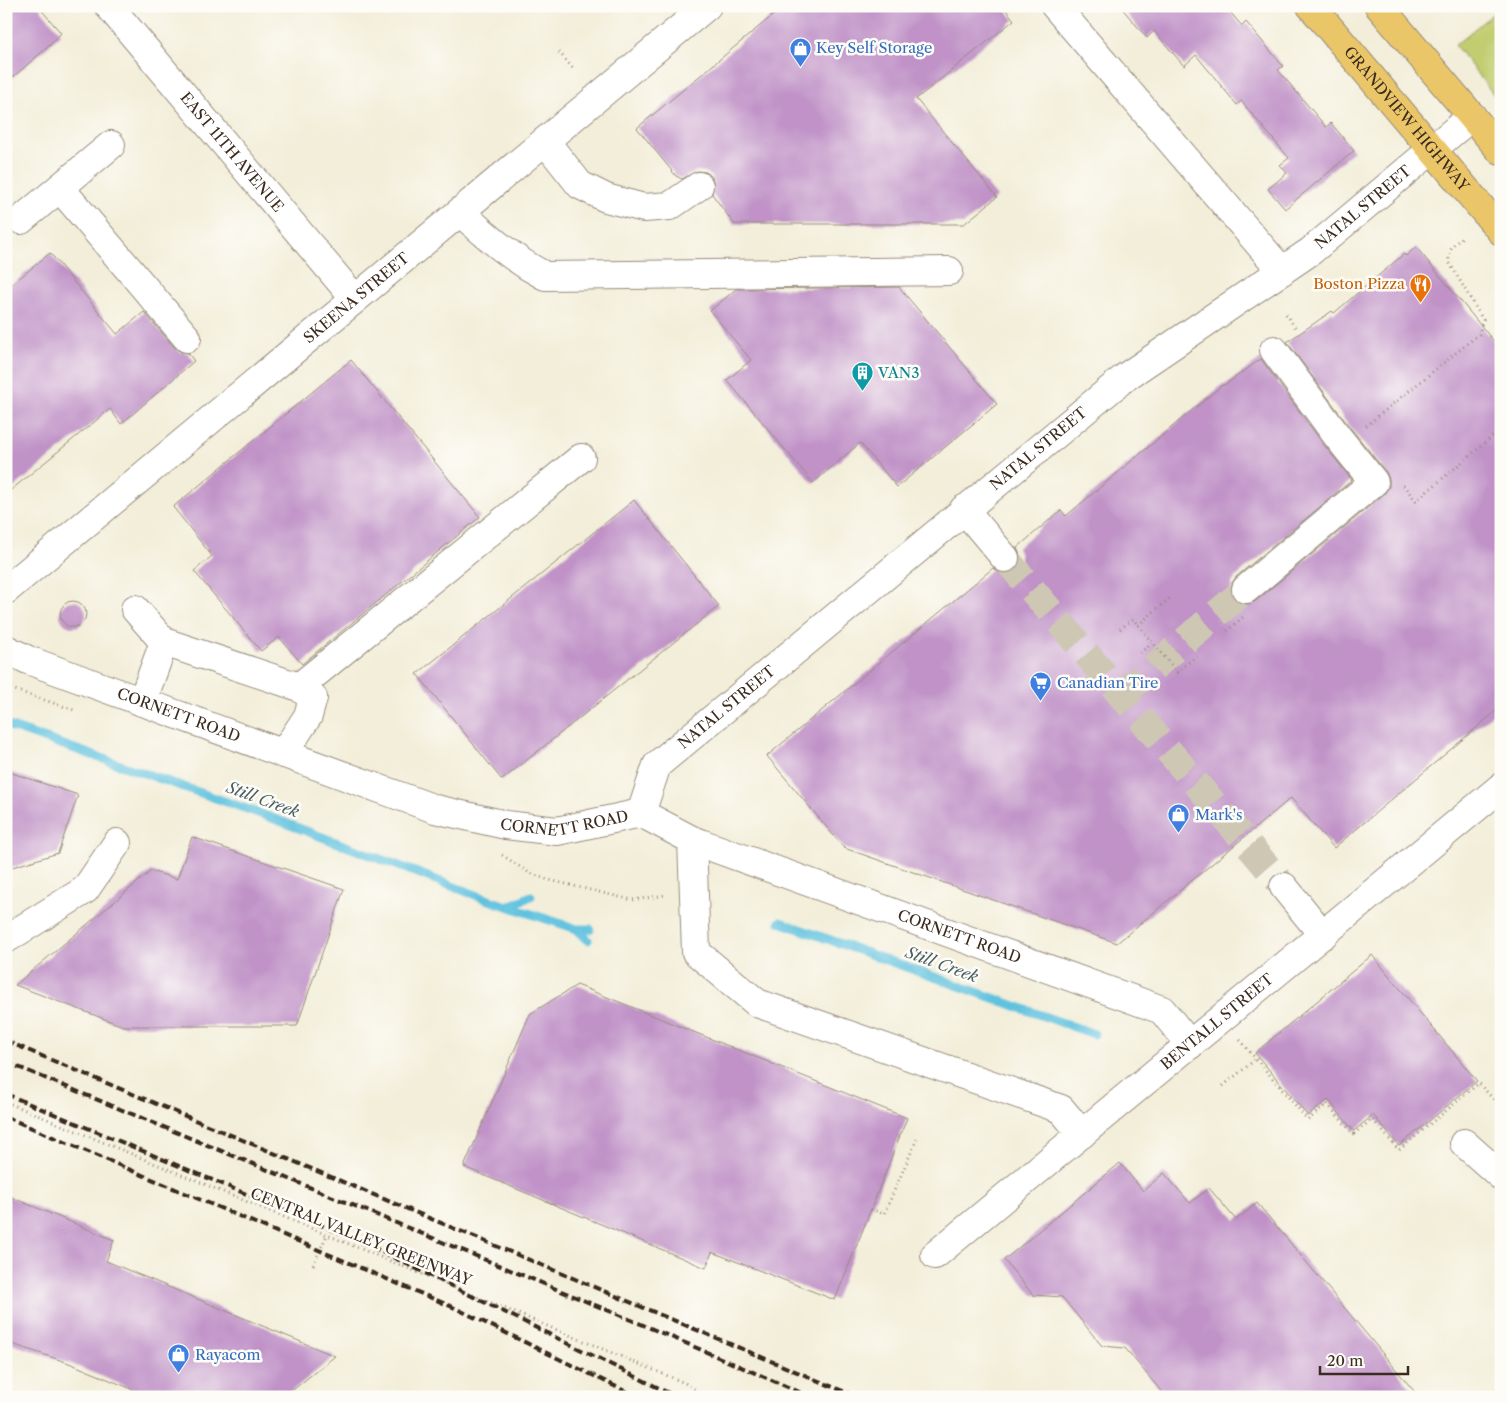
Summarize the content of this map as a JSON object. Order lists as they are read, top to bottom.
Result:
{
  "streets": {
    "main road": ["GRANDVIEW HIGHWAY"],
    "street": [
      "EAST 11TH AVENUE",
      "NATAL STREET",
      "SKEENA STREET",
      "CORNETT ROAD",
      "BENTALL STREET"
    ],
    "path": ["CENTRAL VALLEY GREENWAY"]
  },
  "crossings": [
    ["GRANDVIEW HIGHWAY", "NATAL STREET"],
    ["EAST 11TH AVENUE", "SKEENA STREET"],
    ["NATAL STREET", "CORNETT ROAD"],
    ["CORNETT ROAD", "BENTALL STREET"]
  ],
  "water": ["Still Creek"],
  "places": {
    "shop": ["Key Self Storage", "Mark's", "Rayacom"],
    "restaurant": ["Boston Pizza"],
    "building": ["VAN3"],
    "supermarket": ["Canadian Tire"]
  },
  "scale_bar": "20 m"
}
